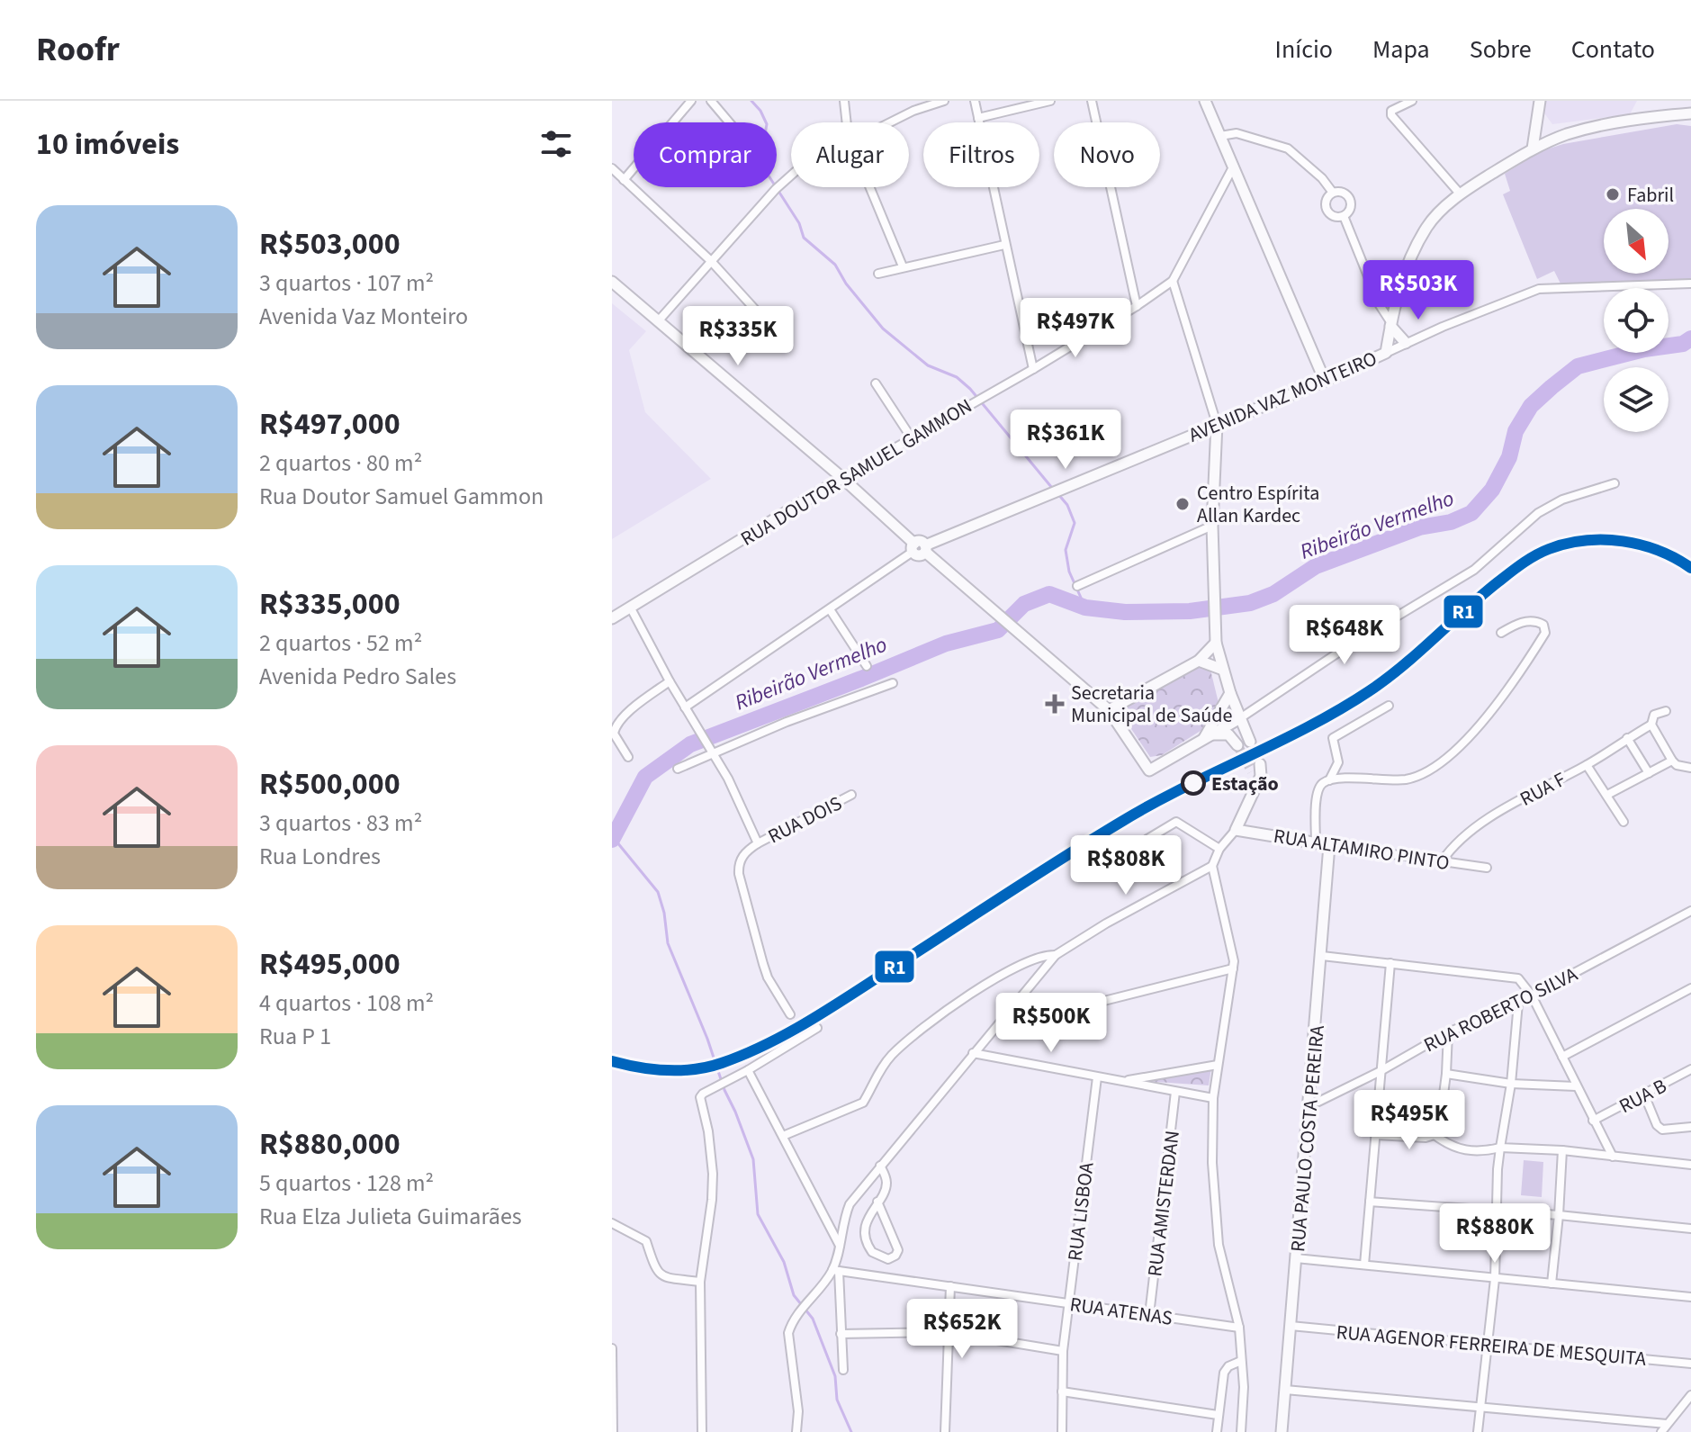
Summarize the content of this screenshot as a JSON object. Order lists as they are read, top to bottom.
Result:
{
  "streets": {
    "main road": [
      "AVENIDA VAZ MONTEIRO",
      "RUA DOUTOR SAMUEL GAMMON",
      "RUA ALTAMIRO PINTO",
      "RUA PAULO COSTA PEREIRA"
    ],
    "street": [
      "RUA F",
      "RUA DOIS",
      "RUA ROBERTO SILVA",
      "RUA B",
      "RUA AMISTERDAN",
      "RUA LISBOA",
      "RUA ATENAS",
      "RUA AGENOR FERREIRA DE MESQUITA"
    ]
  },
  "crossings": [
    ["RUA F", "RUA ALTAMIRO PINTO"],
    ["RUA ALTAMIRO PINTO", "RUA PAULO COSTA PEREIRA"],
    ["RUA ROBERTO SILVA", "RUA PAULO COSTA PEREIRA"],
    ["RUA PAULO COSTA PEREIRA", "RUA AGENOR FERREIRA DE MESQUITA"],
    ["RUA AMISTERDAN", "RUA ATENAS"],
    ["RUA LISBOA", "RUA ATENAS"]
  ],
  "water": ["Ribeirão Vermelho"],
  "places": {
    "other": ["Fabril", "Centro Espírita Allan Kardec", "Estação"],
    "health": ["Secretaria Municipal de Saúde"]
  },
  "lines": ["transit line R1"],
  "north": "bottom right",
  "page": {
    "header": "Roofr",
    "nav": [
      "Início",
      "Mapa",
      "Sobre",
      "Contato"
    ],
    "heading": "10 imóveis",
    "chip": [
      "Comprar",
      "Alugar",
      "Filtros",
      "Novo"
    ],
    "list": [
      {
        "name": "R$503,000",
        "note": "3 quartos · 107 m² · Avenida Vaz Monteiro"
      },
      {
        "name": "R$497,000",
        "note": "2 quartos · 80 m² · Rua Doutor Samuel Gammon"
      },
      {
        "name": "R$335,000",
        "note": "2 quartos · 52 m² · Avenida Pedro Sales"
      },
      {
        "name": "R$500,000",
        "note": "3 quartos · 83 m² · Rua Londres"
      },
      {
        "name": "R$495,000",
        "note": "4 quartos · 108 m² · Rua P 1"
      },
      {
        "name": "R$880,000",
        "note": "5 quartos · 128 m² · Rua Elza Julieta Guimarães"
      }
    ],
    "price": [
      "R$503K",
      "R$497K",
      "R$335K",
      "R$361K",
      "R$648K",
      "R$808K",
      "R$500K",
      "R$495K",
      "R$880K",
      "R$652K"
    ]
  }
}
